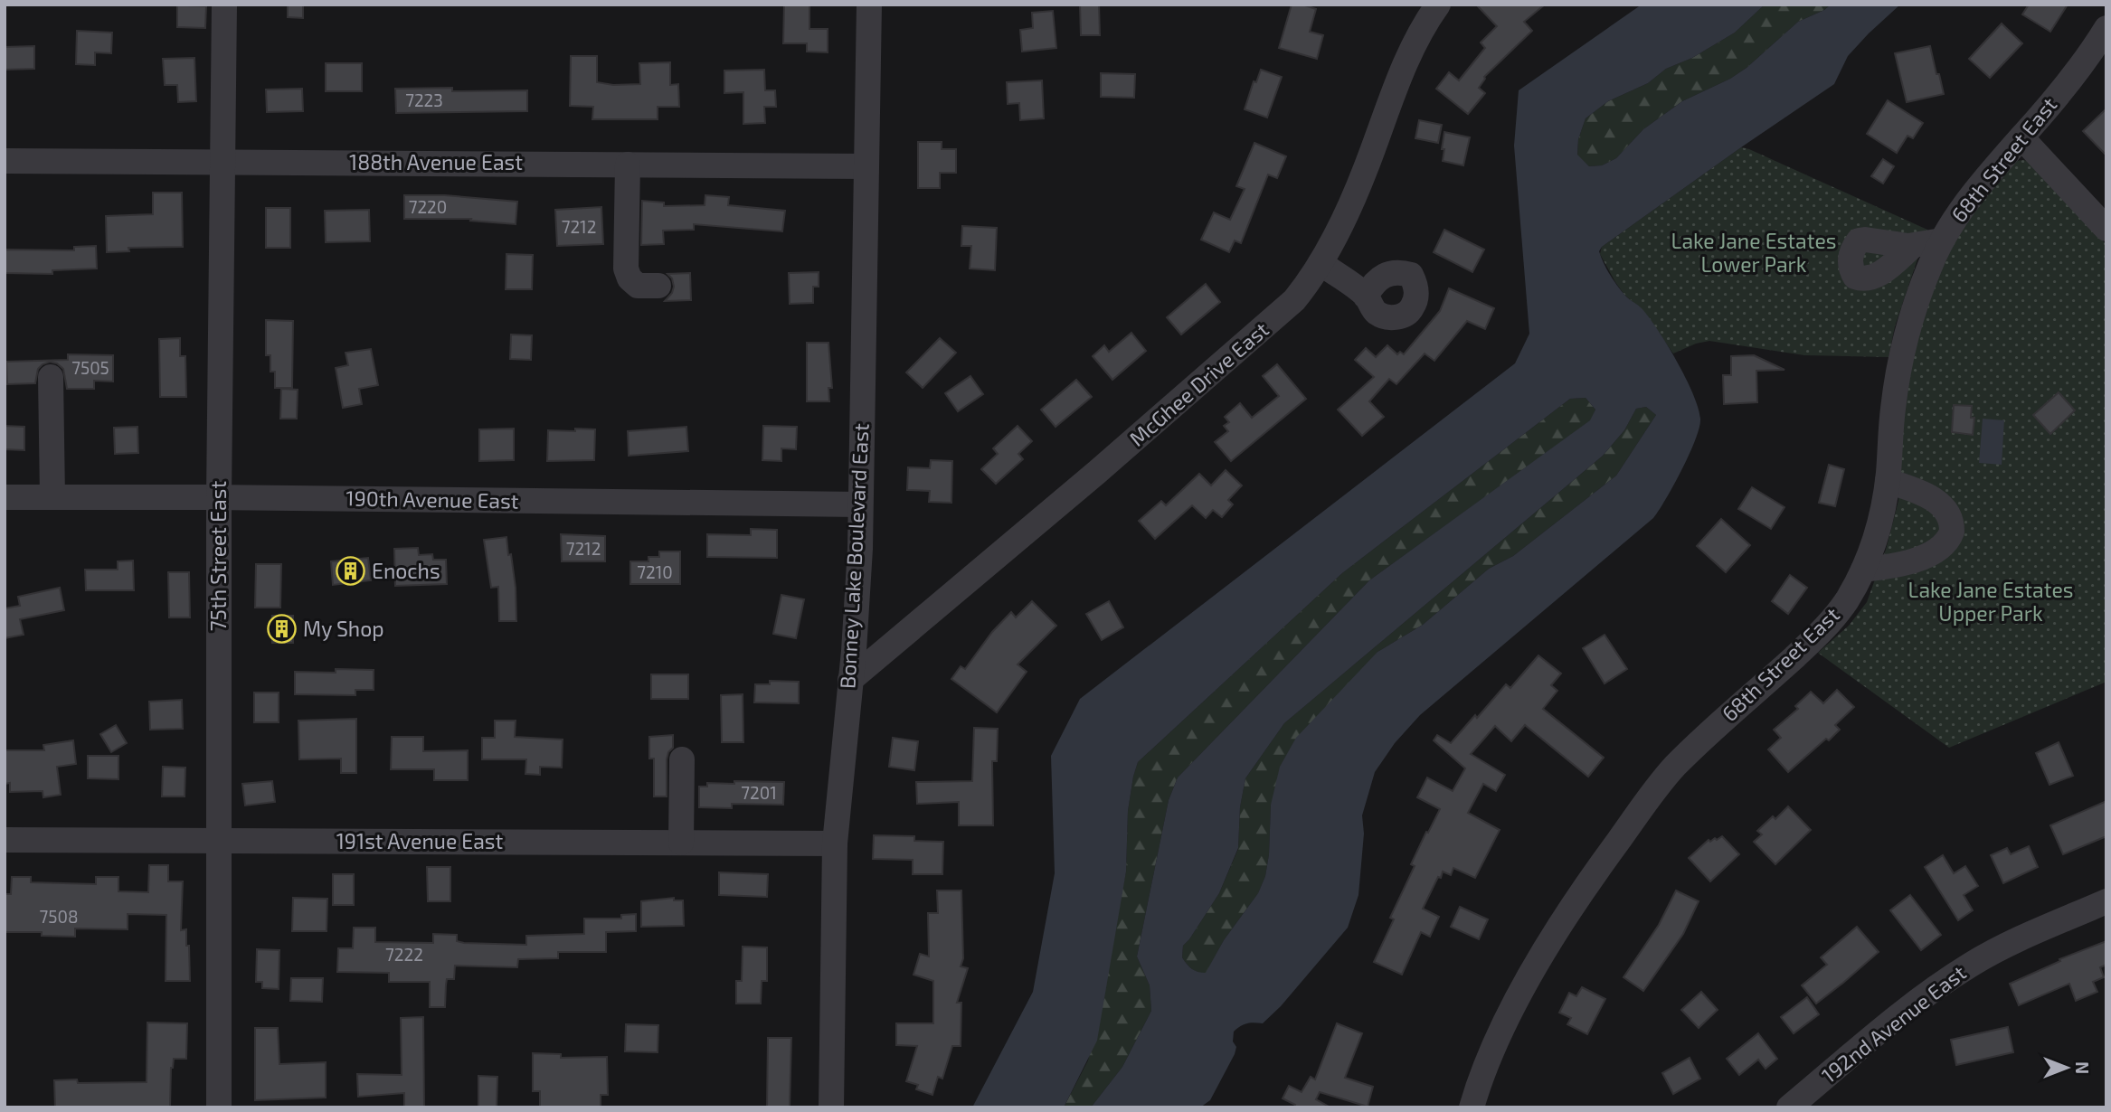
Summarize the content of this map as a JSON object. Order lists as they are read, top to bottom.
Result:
{
  "streets": {
    "street": [
      "68th Street East",
      "188th Avenue East",
      "McGhee Drive East",
      "190th Avenue East",
      "75th Street East",
      "Bonney Lake Boulevard East",
      "191st Avenue East",
      "192nd Avenue East"
    ]
  },
  "crossings": [
    ["188th Avenue East", "75th Street East"],
    ["188th Avenue East", "Bonney Lake Boulevard East"],
    ["McGhee Drive East", "Bonney Lake Boulevard East"],
    ["190th Avenue East", "75th Street East"],
    ["190th Avenue East", "Bonney Lake Boulevard East"],
    ["75th Street East", "191st Avenue East"],
    ["Bonney Lake Boulevard East", "191st Avenue East"]
  ],
  "parks": ["Lake Jane Estates Lower Park", "Lake Jane Estates Upper Park"],
  "places": {
    "building": ["Enochs", "My Shop"]
  },
  "house_numbers": [
    "7223",
    "7220",
    "7212",
    "7505",
    "7212",
    "7210",
    "7201",
    "7508",
    "7222"
  ],
  "north": "right"
}
